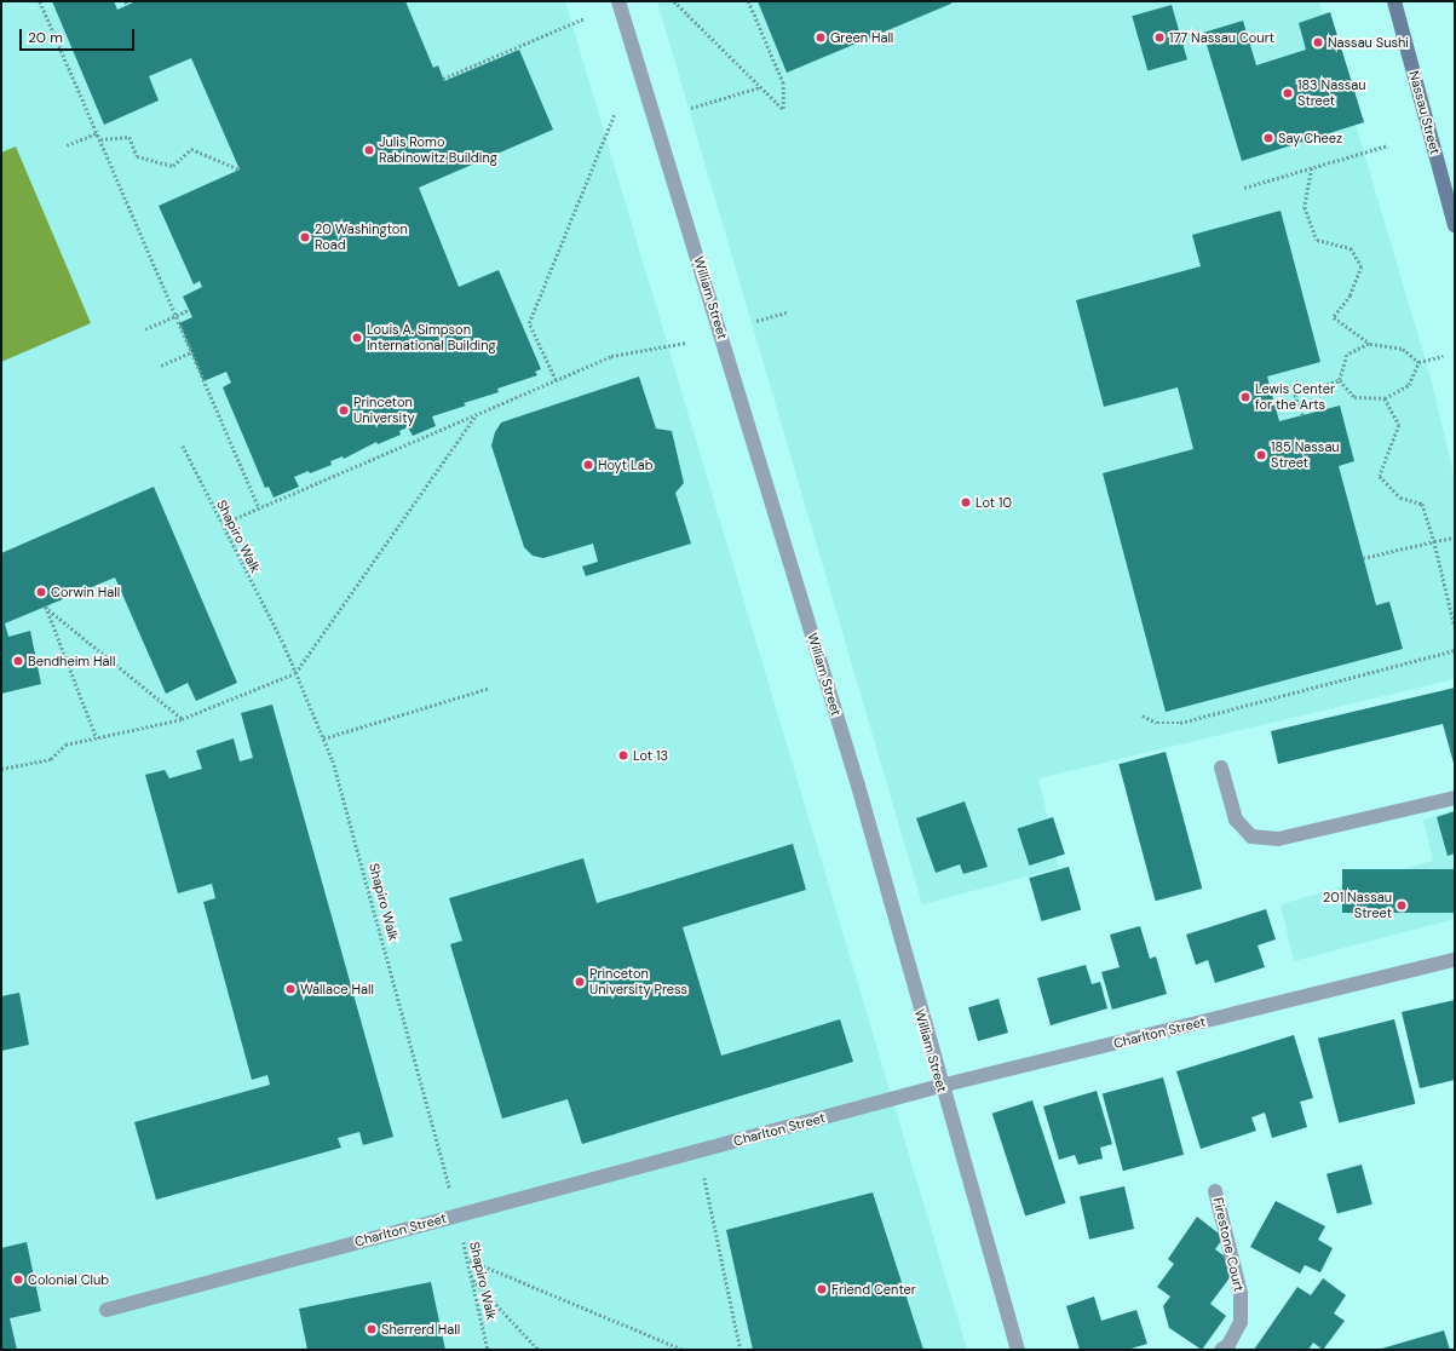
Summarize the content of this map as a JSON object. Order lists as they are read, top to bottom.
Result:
{
  "streets": {
    "main road": ["Nassau Street"],
    "street": ["William Street", "Charlton Street", "Firestone Court"],
    "path": ["Shapiro Walk"]
  },
  "crossings": [
    ["William Street", "Charlton Street"],
    ["Shapiro Walk", "Charlton Street"]
  ],
  "places": [
    "Green Hall",
    "177 Nassau Court",
    "Nassau Sushi",
    "183 Nassau Street",
    "Say Cheez",
    "Julis Romo Rabinowitz Building",
    "20 Washington Road",
    "Louis A. Simpson International Building",
    "Lewis Center for the Arts",
    "Princeton University",
    "185 Nassau Street",
    "Hoyt Lab",
    "Lot 10",
    "Corwin Hall",
    "Bendheim Hall",
    "Lot 13",
    "201 Nassau Street",
    "Princeton University Press",
    "Wallace Hall",
    "Colonial Club",
    "Friend Center",
    "Sherrerd Hall"
  ],
  "scale_bar": "20 m"
}
